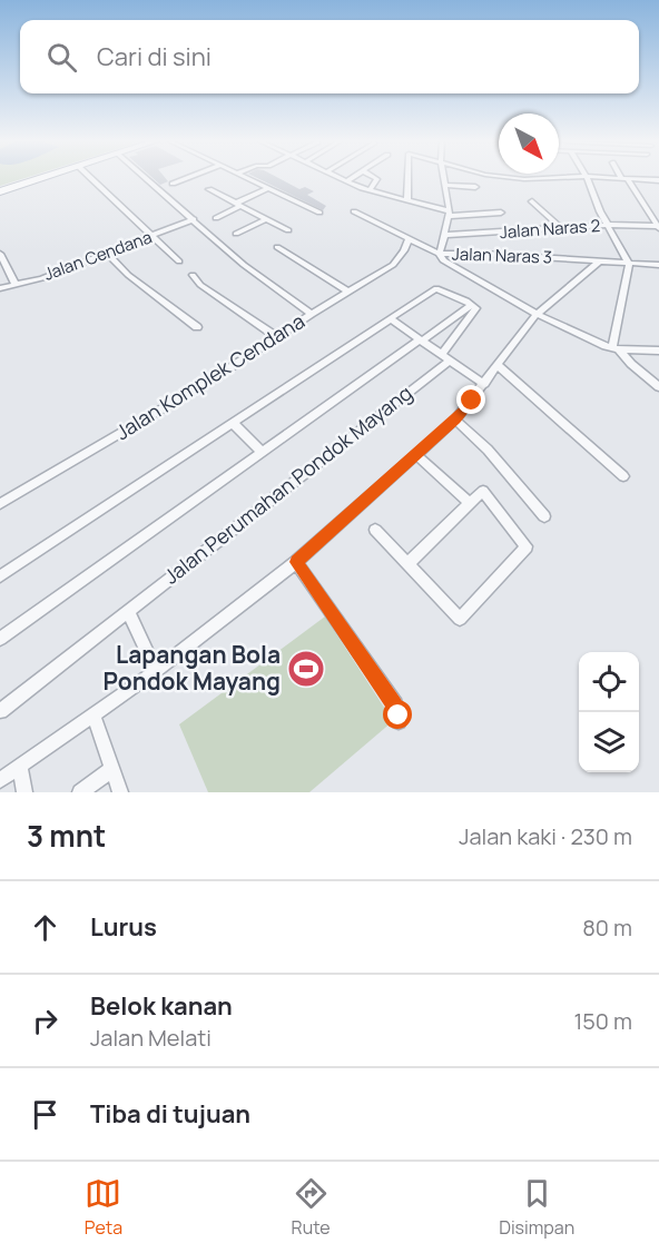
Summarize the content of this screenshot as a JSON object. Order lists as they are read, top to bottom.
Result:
{
  "streets": {
    "street": [
      "Jalan Naras 2",
      "Jalan Cendana",
      "Jalan Naras 3",
      "Jalan Komplek Cendana",
      "Jalan Perumahan Pondok Mayang"
    ]
  },
  "crossings": [
    ["Jalan Naras 3", "Jalan Komplek Cendana"]
  ],
  "places": {
    "sports": ["Lapangan Bola Pondok Mayang"]
  },
  "north": "bottom right",
  "page": {
    "search": "Cari di sini",
    "heading": ["3 mnt", "Jalan kaki · 230 m"],
    "list": [
      ["Lurus", "80 m"],
      ["Belok kanan", "Jalan Melati", "150 m"],
      "Tiba di tujuan"
    ],
    "nav": ["Peta", "Rute", "Disimpan"]
  }
}
